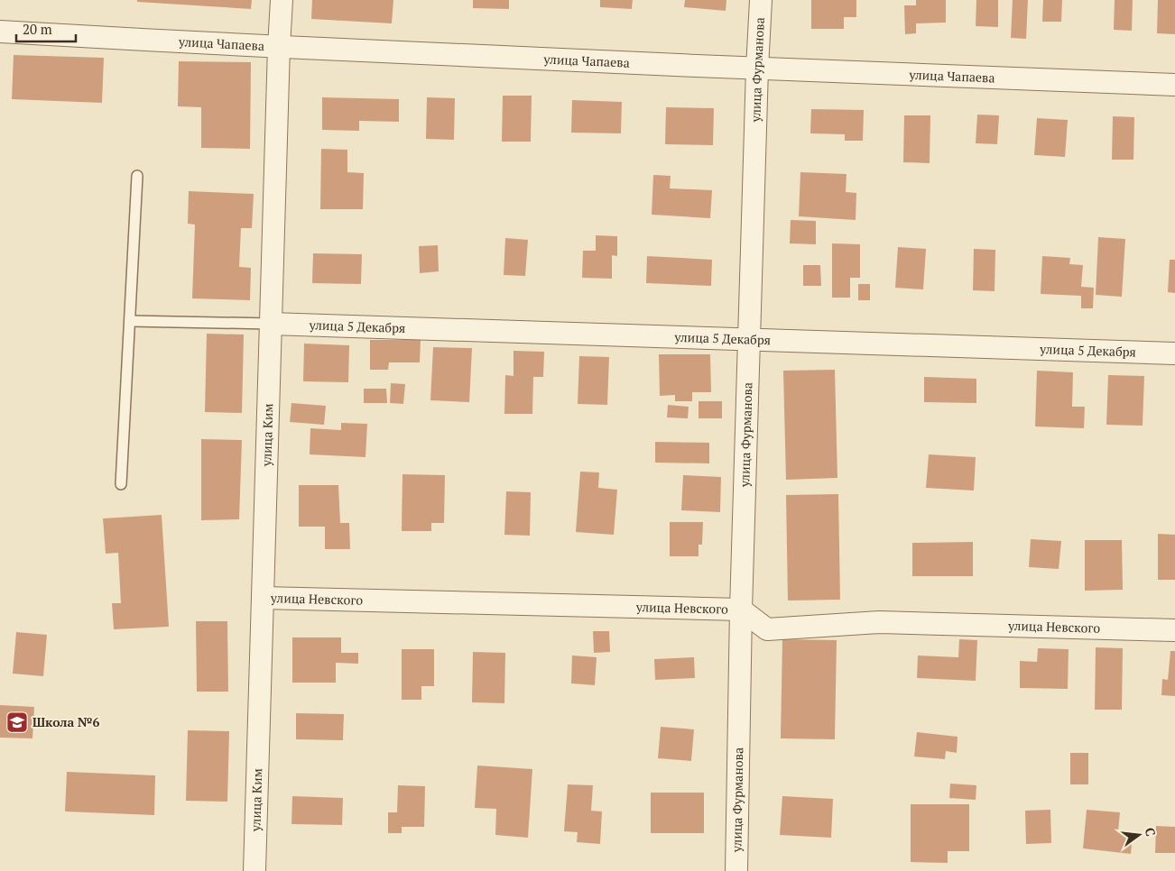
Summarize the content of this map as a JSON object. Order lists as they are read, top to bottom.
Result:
{
  "streets": {
    "street": [
      "улица Чапаева",
      "улица Фурманова",
      "улица 5 Декабря",
      "улица Ким",
      "улица Невского"
    ]
  },
  "crossings": [
    ["улица Чапаева", "улица Фурманова"],
    ["улица Чапаева", "улица Ким"],
    ["улица Фурманова", "улица 5 Декабря"],
    ["улица Фурманова", "улица Невского"],
    ["улица 5 Декабря", "улица Ким"],
    ["улица Ким", "улица Невского"]
  ],
  "places": {
    "school or university": ["Школа №6"]
  },
  "scale_bar": "20 m",
  "north": "right"
}
